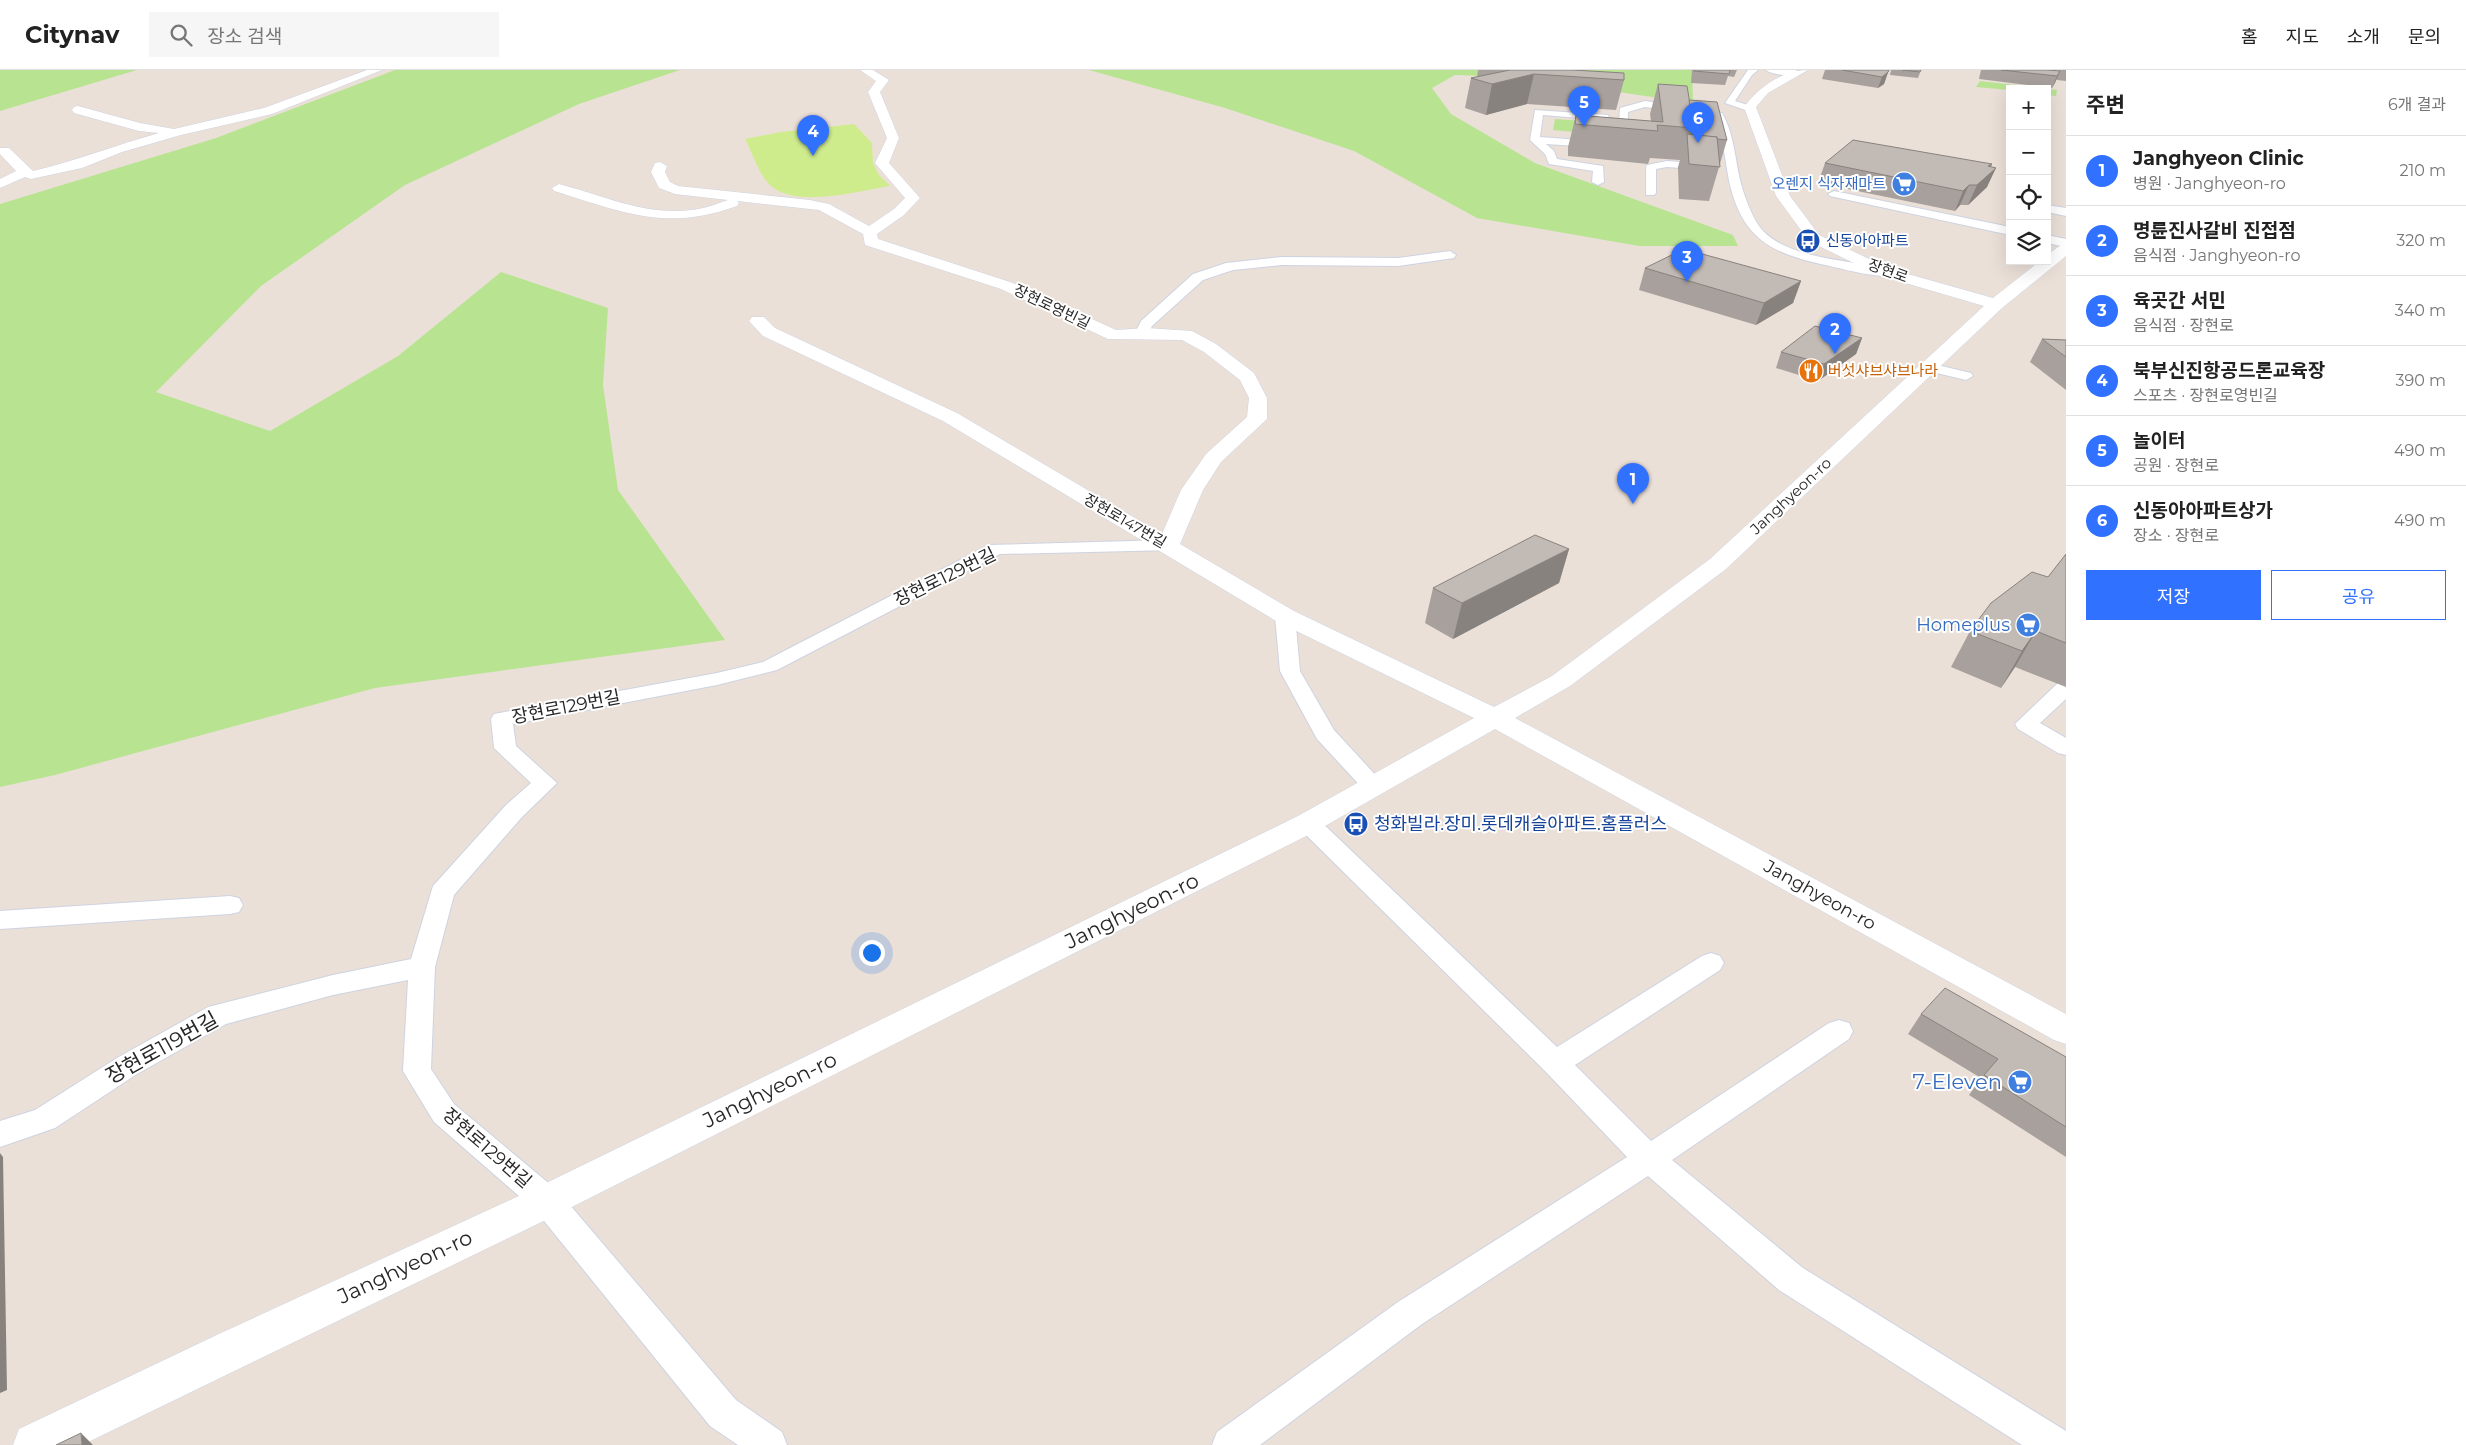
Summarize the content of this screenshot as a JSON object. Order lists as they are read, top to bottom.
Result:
{
  "streets": {
    "street": [
      "장현로",
      "장현로영빈길",
      "Janghyeon-ro",
      "장현로147번길"
    ],
    "lane": ["장현로129번길", "장현로119번길"]
  },
  "crossings": [
    ["장현로", "Janghyeon-ro"],
    ["장현로영빈길", "장현로147번길"],
    ["장현로영빈길", "장현로129번길"],
    ["Janghyeon-ro", "장현로147번길"],
    ["Janghyeon-ro", "장현로129번길"],
    ["장현로147번길", "장현로129번길"],
    ["장현로129번길", "장현로119번길"]
  ],
  "places": {
    "supermarket": ["오렌지 식자재마트", "Homeplus", "7-Eleven"],
    "bus stop": ["신동아아파트", "청화빌라.장미.롯데캐슬아파트.홈플러스"],
    "restaurant": ["버섯샤브샤브나라"]
  },
  "page": {
    "header": "Citynav",
    "search": "장소 검색",
    "nav": [
      "홈",
      "지도",
      "소개",
      "문의"
    ],
    "heading": ["주변", "6개 결과"],
    "map_buttons": ["+", "−"],
    "pins": [
      "5",
      "6",
      "4",
      "3",
      "2",
      "1"
    ],
    "list": [
      {
        "mark": "1",
        "name": "Janghyeon Clinic",
        "note": "병원 · Janghyeon-ro",
        "value": "210 m"
      },
      {
        "mark": "2",
        "name": "명륜진사갈비 진접점",
        "note": "음식점 · Janghyeon-ro",
        "value": "320 m"
      },
      {
        "mark": "3",
        "name": "육곳간 서민",
        "note": "음식점 · 장현로",
        "value": "340 m"
      },
      {
        "mark": "4",
        "name": "북부신진항공드론교육장",
        "note": "스포츠 · 장현로영빈길",
        "value": "390 m"
      },
      {
        "mark": "5",
        "name": "놀이터",
        "note": "공원 · 장현로",
        "value": "490 m"
      },
      {
        "mark": "6",
        "name": "신동아아파트상가",
        "note": "장소 · 장현로",
        "value": "490 m"
      }
    ],
    "buttons": ["저장", "공유"]
  }
}
